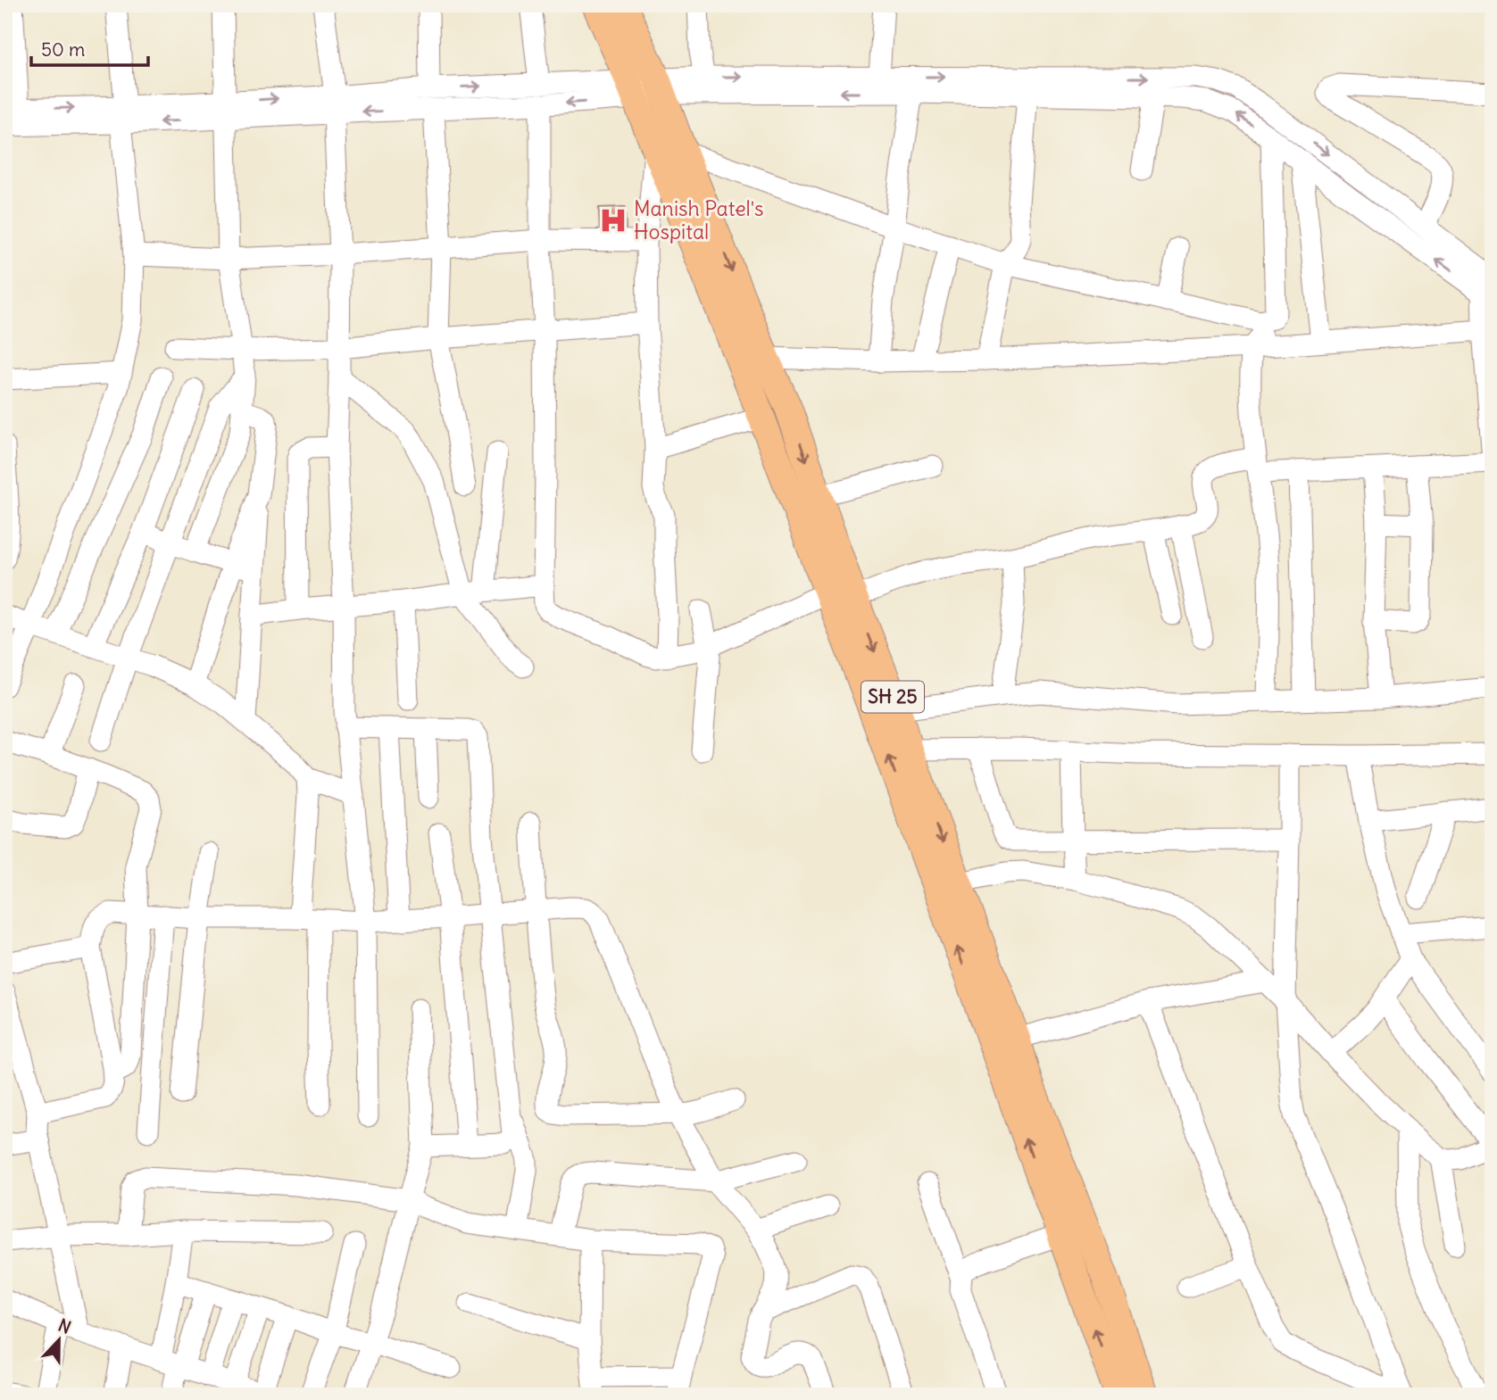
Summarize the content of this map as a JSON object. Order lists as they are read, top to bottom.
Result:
{
  "streets": {
    "main road": ["SH 25"]
  },
  "places": {
    "hospital": ["Manish Patel's Hospital"]
  },
  "scale_bar": "50 m",
  "north": "top"
}
